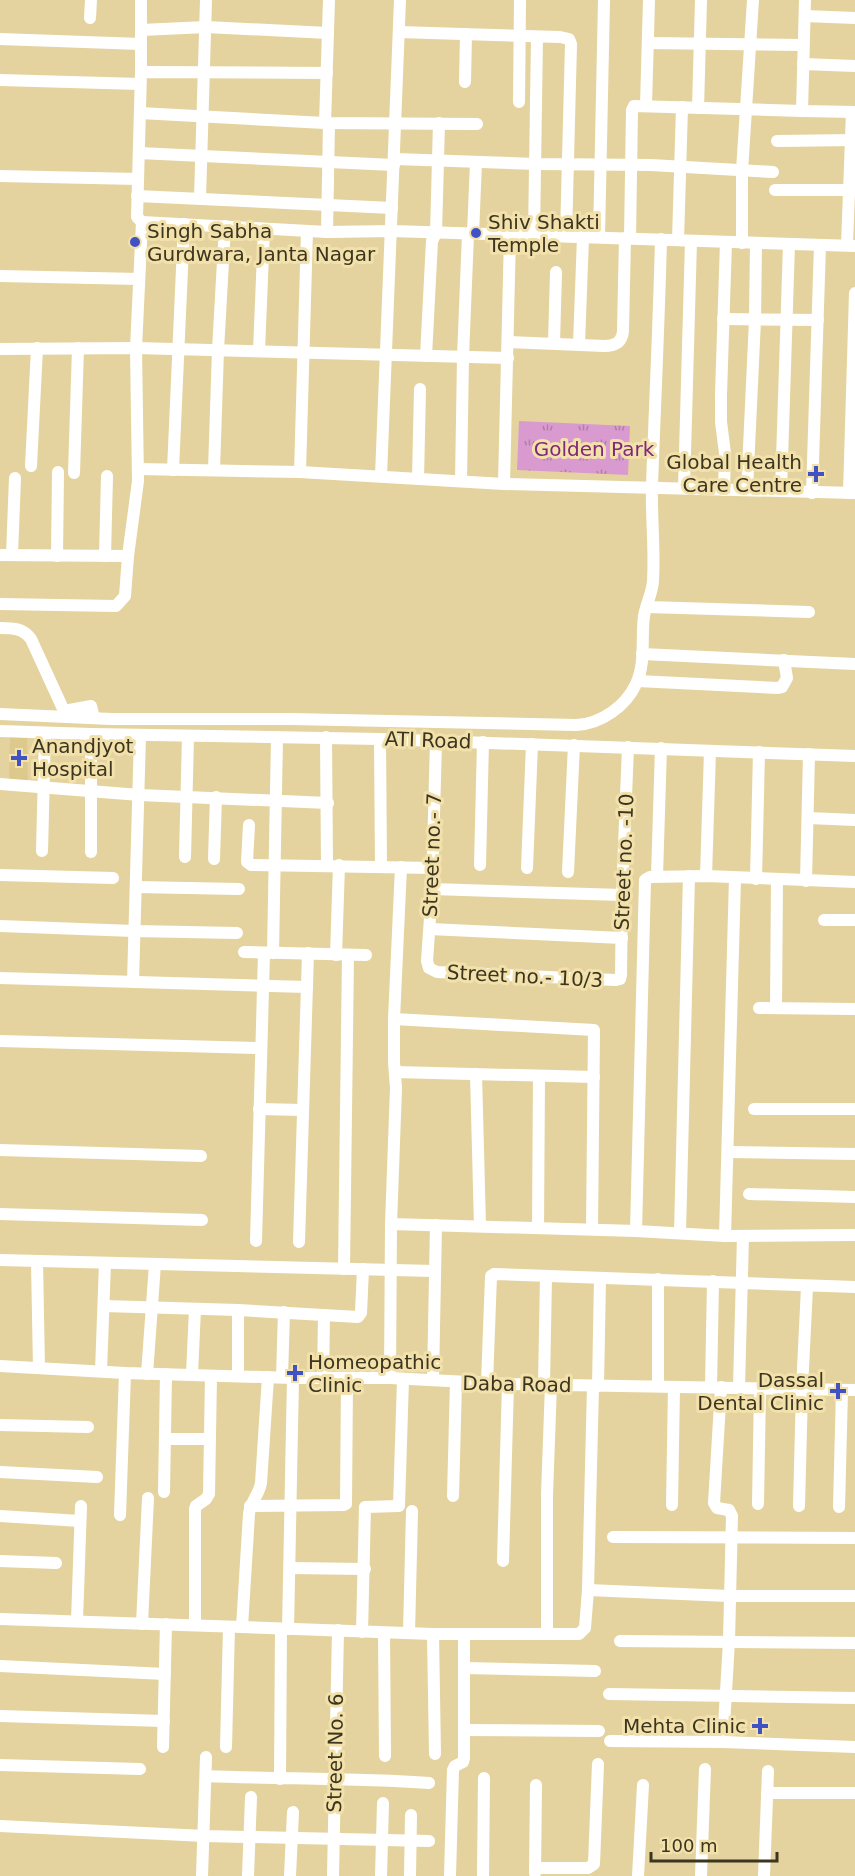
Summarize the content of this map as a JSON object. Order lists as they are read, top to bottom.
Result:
{
  "streets": {
    "street": [
      "ATI Road",
      "Street no.- 7",
      "Street no. -10",
      "Street no.- 10/3",
      "Daba Road",
      "Street No. 6"
    ]
  },
  "crossings": [
    ["ATI Road", "Street no.- 7"],
    ["ATI Road", "Street no. -10"],
    ["Street no.- 7", "Street no.- 10/3"],
    ["Street no. -10", "Street no.- 10/3"]
  ],
  "parks": ["Golden Park"],
  "places": {
    "other": ["Shiv Shakti Temple", "Singh Sabha Gurdwara, Janta Nagar"],
    "health": [
      "Global Health Care Centre",
      "Anandjyot Hospital",
      "Homeopathic Clinic",
      "Dassal Dental Clinic",
      "Mehta Clinic"
    ]
  },
  "scale_bar": "100 m"
}
